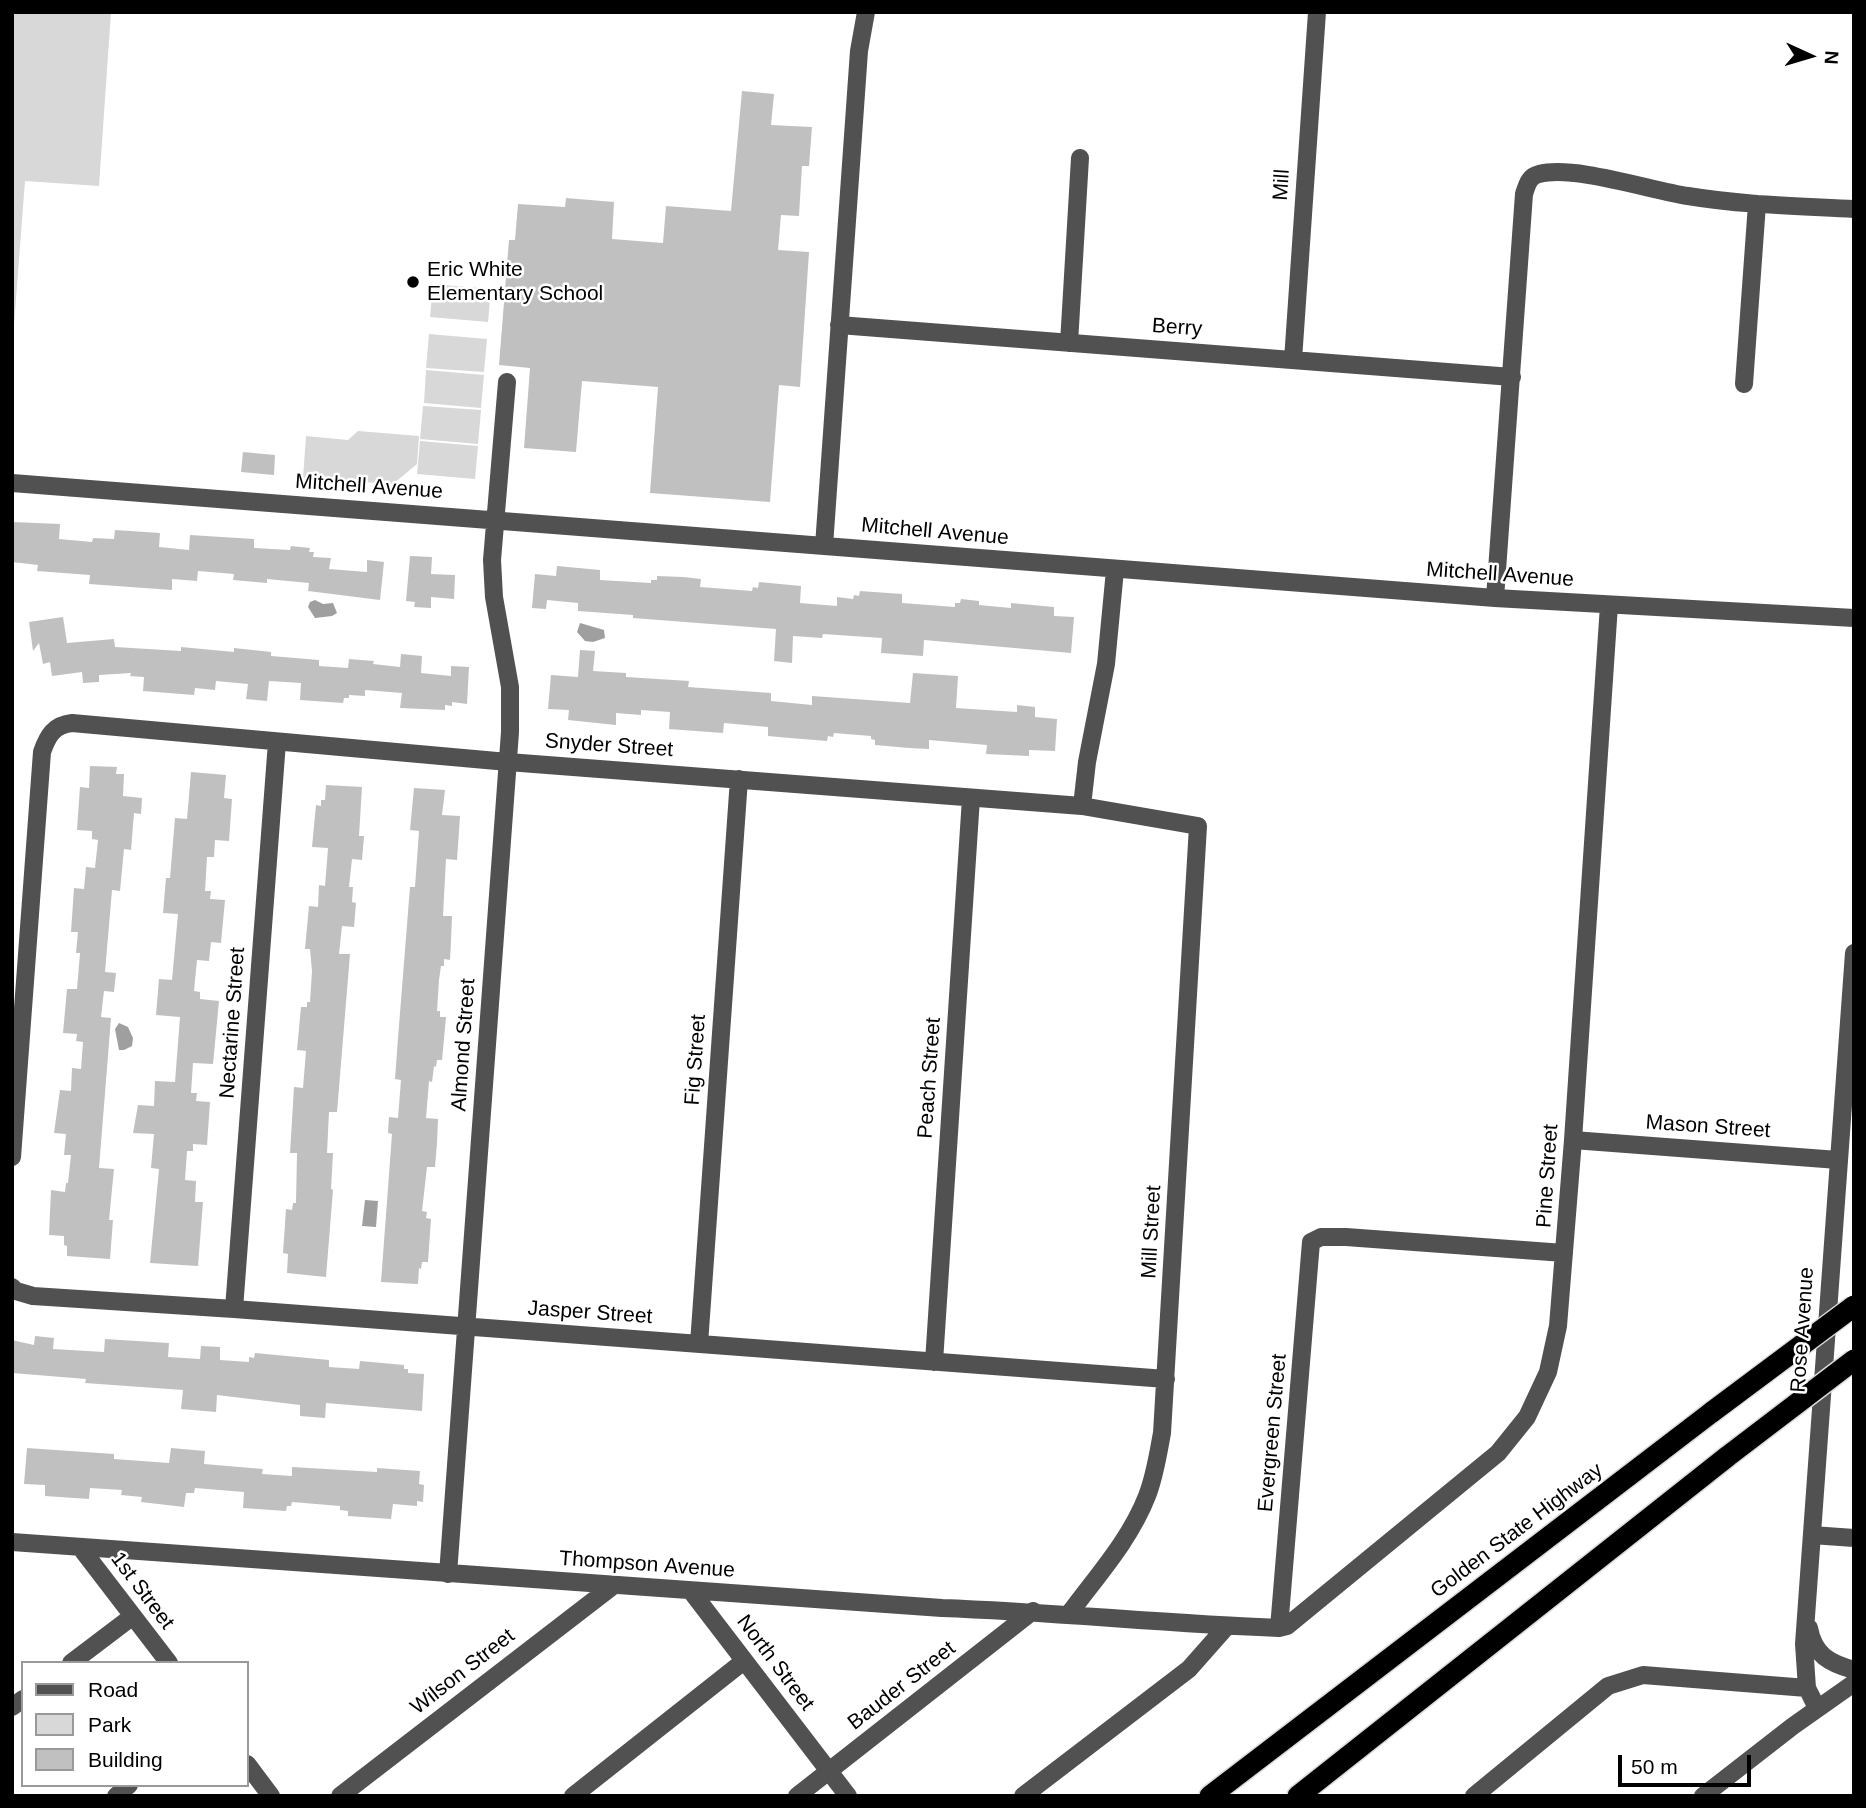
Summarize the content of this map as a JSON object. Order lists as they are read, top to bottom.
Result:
{
  "streets": {
    "highway": ["Golden State Highway"],
    "street": [
      "Mill",
      "Berry",
      "Mitchell Avenue",
      "Snyder Street",
      "Nectarine Street",
      "Almond Street",
      "Fig Street",
      "Peach Street",
      "Mason Street",
      "Pine Street",
      "Mill Street",
      "Jasper Street",
      "Rose Avenue",
      "Evergreen Street",
      "Thompson Avenue",
      "1st Street",
      "North Street",
      "Wilson Street",
      "Bauder Street"
    ]
  },
  "crossings": [
    ["Mill", "Berry"],
    ["Mitchell Avenue", "Almond Street"],
    ["Mitchell Avenue", "Pine Street"],
    ["Snyder Street", "Nectarine Street"],
    ["Snyder Street", "Almond Street"],
    ["Snyder Street", "Fig Street"],
    ["Snyder Street", "Peach Street"],
    ["Snyder Street", "Mill Street"],
    ["Nectarine Street", "Jasper Street"],
    ["Almond Street", "Jasper Street"],
    ["Almond Street", "Thompson Avenue"],
    ["Fig Street", "Jasper Street"],
    ["Peach Street", "Jasper Street"],
    ["Mason Street", "Pine Street"],
    ["Mason Street", "Rose Avenue"],
    ["Pine Street", "Evergreen Street"],
    ["Pine Street", "Thompson Avenue"],
    ["Mill Street", "Jasper Street"],
    ["Mill Street", "Thompson Avenue"],
    ["Evergreen Street", "Thompson Avenue"],
    ["Thompson Avenue", "1st Street"],
    ["Thompson Avenue", "North Street"],
    ["Thompson Avenue", "Wilson Street"],
    ["Thompson Avenue", "Bauder Street"],
    ["North Street", "Bauder Street"]
  ],
  "places": ["Eric White Elementary School"],
  "legend": ["Road", "Park", "Building"],
  "scale_bar": "50 m",
  "north": "right"
}
